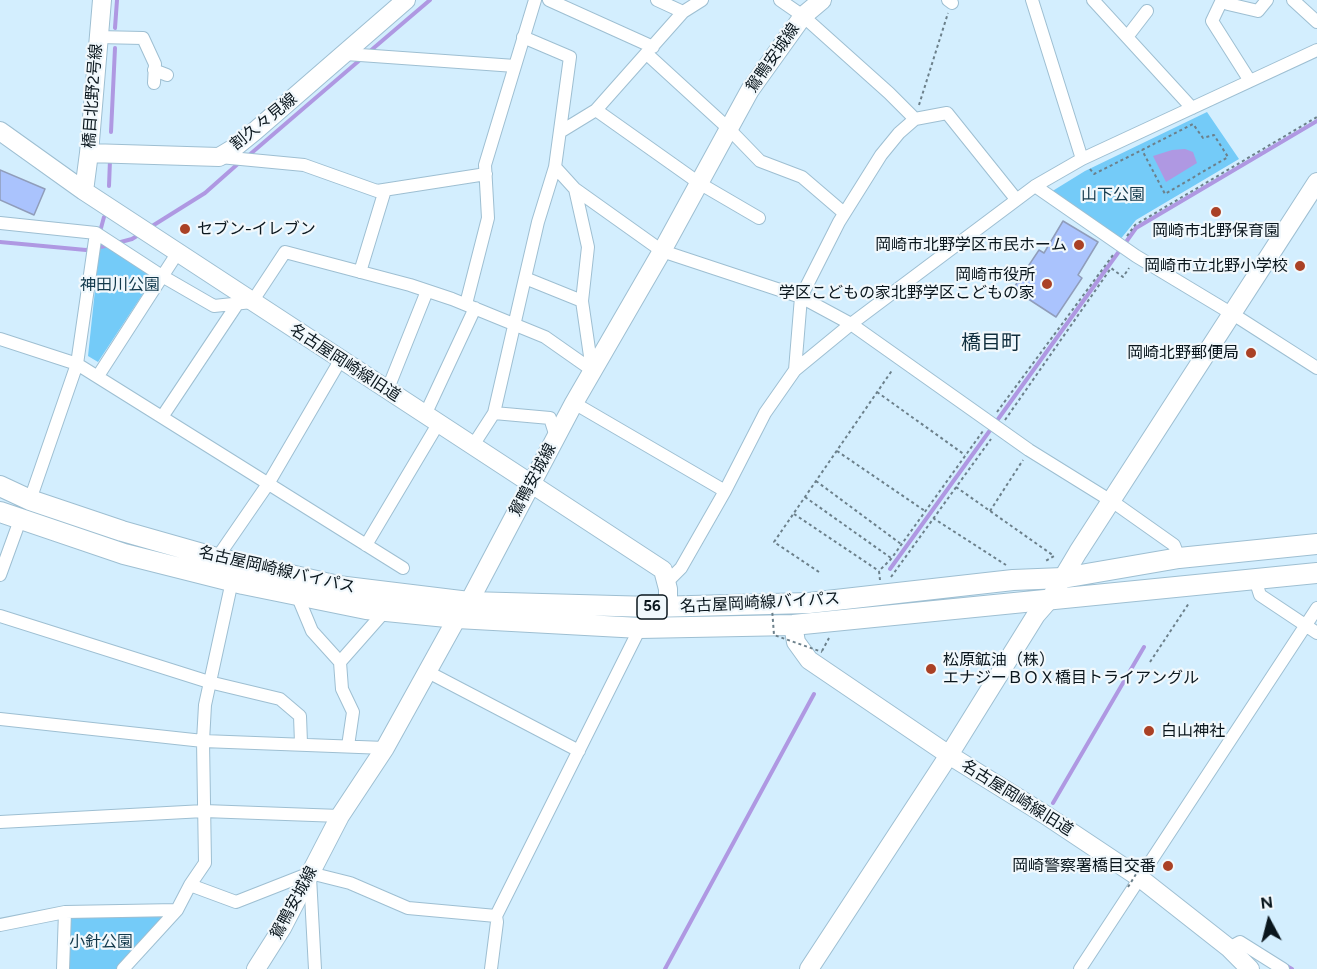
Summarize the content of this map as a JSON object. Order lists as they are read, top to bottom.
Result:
{
  "streets": {
    "main road": ["名古屋岡崎線バイパス", "56"],
    "street": [
      "鴛鴨安城線",
      "橋目北野2号線",
      "割久々見線",
      "名古屋岡崎線旧道"
    ]
  },
  "crossings": [
    ["鴛鴨安城線", "名古屋岡崎線旧道"],
    ["鴛鴨安城線", "名古屋岡崎線バイパス"],
    ["橋目北野2号線", "割久々見線"],
    ["橋目北野2号線", "名古屋岡崎線旧道"],
    ["名古屋岡崎線旧道", "名古屋岡崎線バイパス"]
  ],
  "districts": ["橋目町"],
  "parks": ["山下公園", "神田川公園", "小針公園"],
  "places": [
    "岡崎市北野保育園",
    "セブン-イレブン",
    "岡崎市北野学区市民ホーム",
    "岡崎市立北野小学校",
    "岡崎市役所 学区こどもの家北野学区こどもの家",
    "岡崎北野郵便局",
    "松原鉱油（株） エナジーＢＯＸ橋目トライアングル",
    "白山神社",
    "岡崎警察署橋目交番"
  ],
  "north": "top"
}
